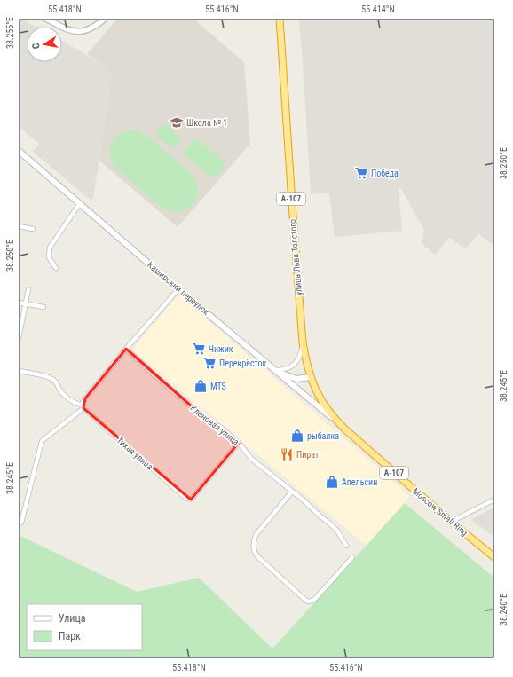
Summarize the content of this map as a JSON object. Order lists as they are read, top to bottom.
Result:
{
  "streets": {
    "highway": ["А-107", "улица Льва Толстого", "Moscow Small Ring"],
    "main road": ["Каширский переулок"],
    "street": ["Кленовая улица", "Тихая улица"]
  },
  "crossings": [
    ["улица Льва Толстого", "Каширский переулок"],
    ["улица Льва Толстого", "Moscow Small Ring"],
    ["Каширский переулок", "Moscow Small Ring"],
    ["Кленовая улица", "Тихая улица"]
  ],
  "places": {
    "school or university": ["Школа № 1"],
    "supermarket": ["Победа", "Чижик", "Перекрёсток"],
    "shop": ["MTS", "рыбалка", "Апельсин"],
    "restaurant": ["Пират"]
  },
  "legend": ["Улица", "Парк"],
  "north": "left",
  "coordinates": [
    "55.418°N",
    "55.416°N",
    "55.414°N",
    "38.255°E",
    "38.250°E",
    "38.245°E",
    "38.240°E"
  ]
}
